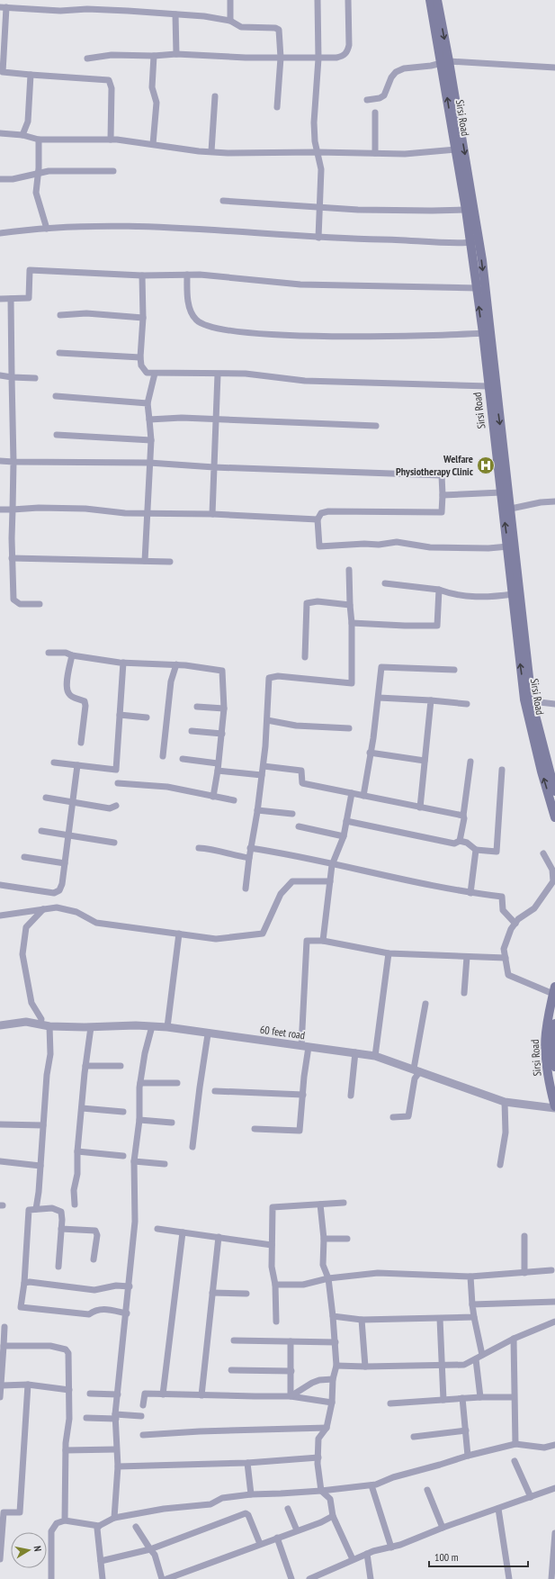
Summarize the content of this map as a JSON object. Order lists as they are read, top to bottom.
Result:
{
  "streets": {
    "main road": ["Sirsi Road"],
    "street": ["60 feet road"]
  },
  "crossings": [
    ["Sirsi Road", "60 feet road"]
  ],
  "places": {
    "hospital": ["Welfare Physiotherapy Clinic"]
  },
  "scale_bar": "100 m",
  "north": "right"
}
